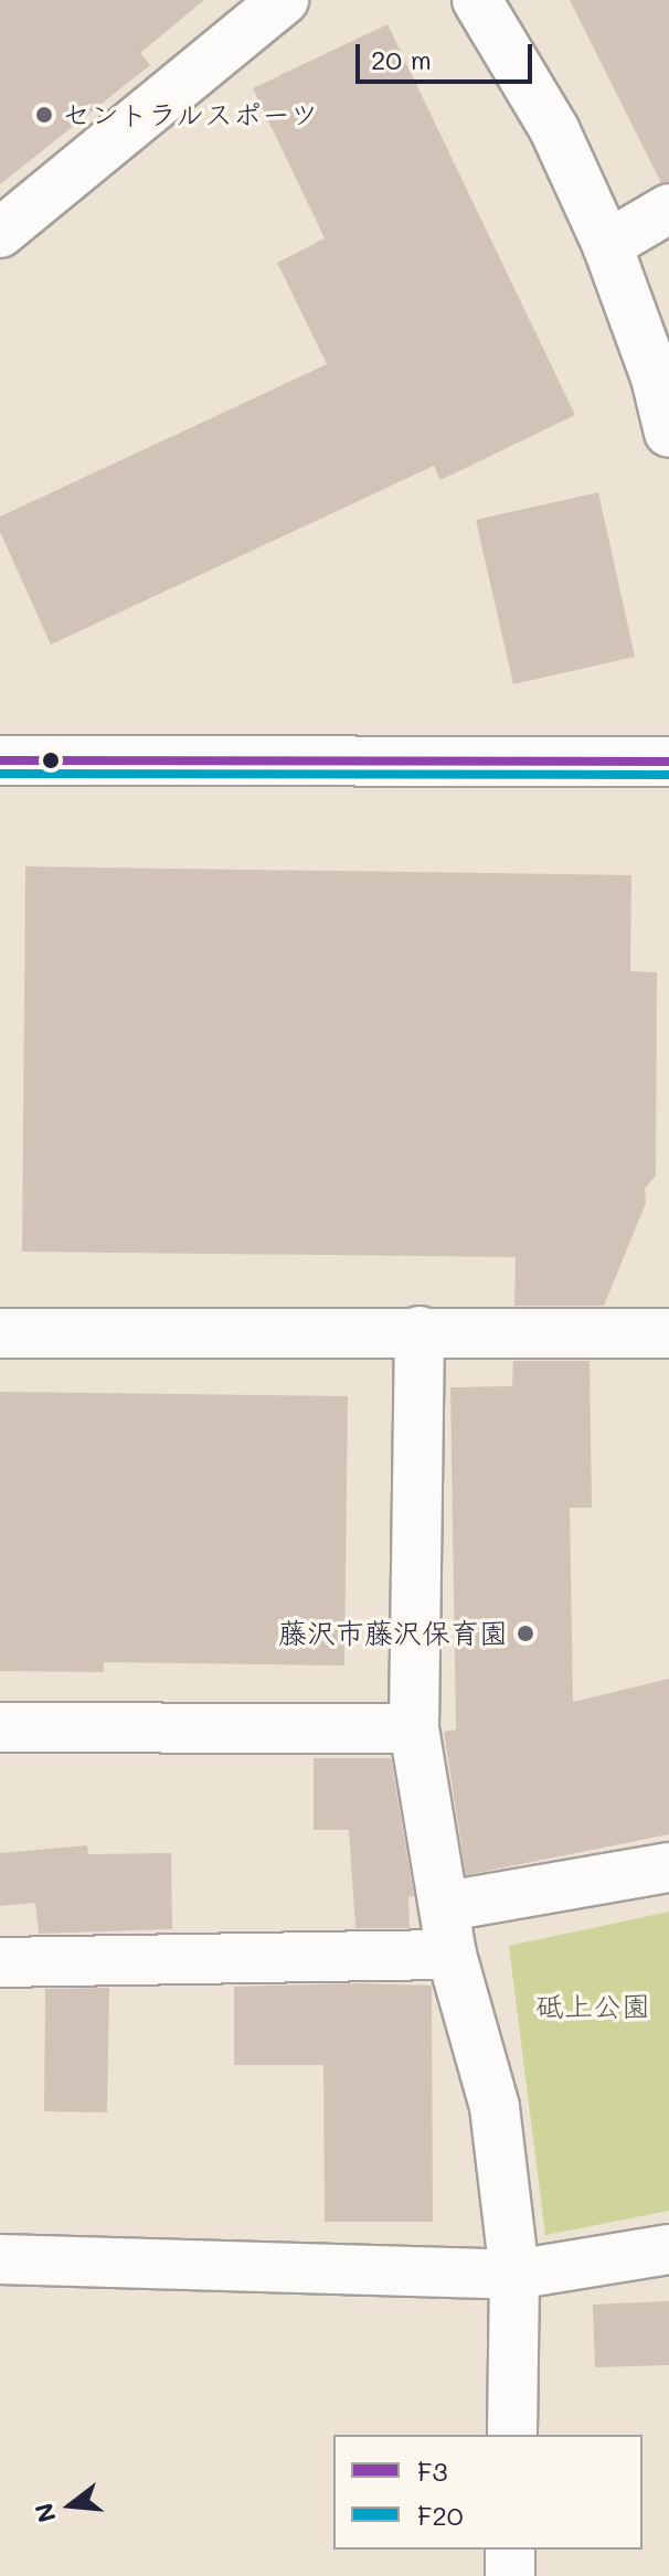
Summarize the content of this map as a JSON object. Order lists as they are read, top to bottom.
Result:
{
  "parks": ["砥上公園"],
  "places": ["セントラルスポーツ", "藤沢市藤沢保育園"],
  "lines": ["transit line F3", "transit line F20"],
  "legend": ["F3", "F20"],
  "scale_bar": "20 m",
  "north": "left"
}
